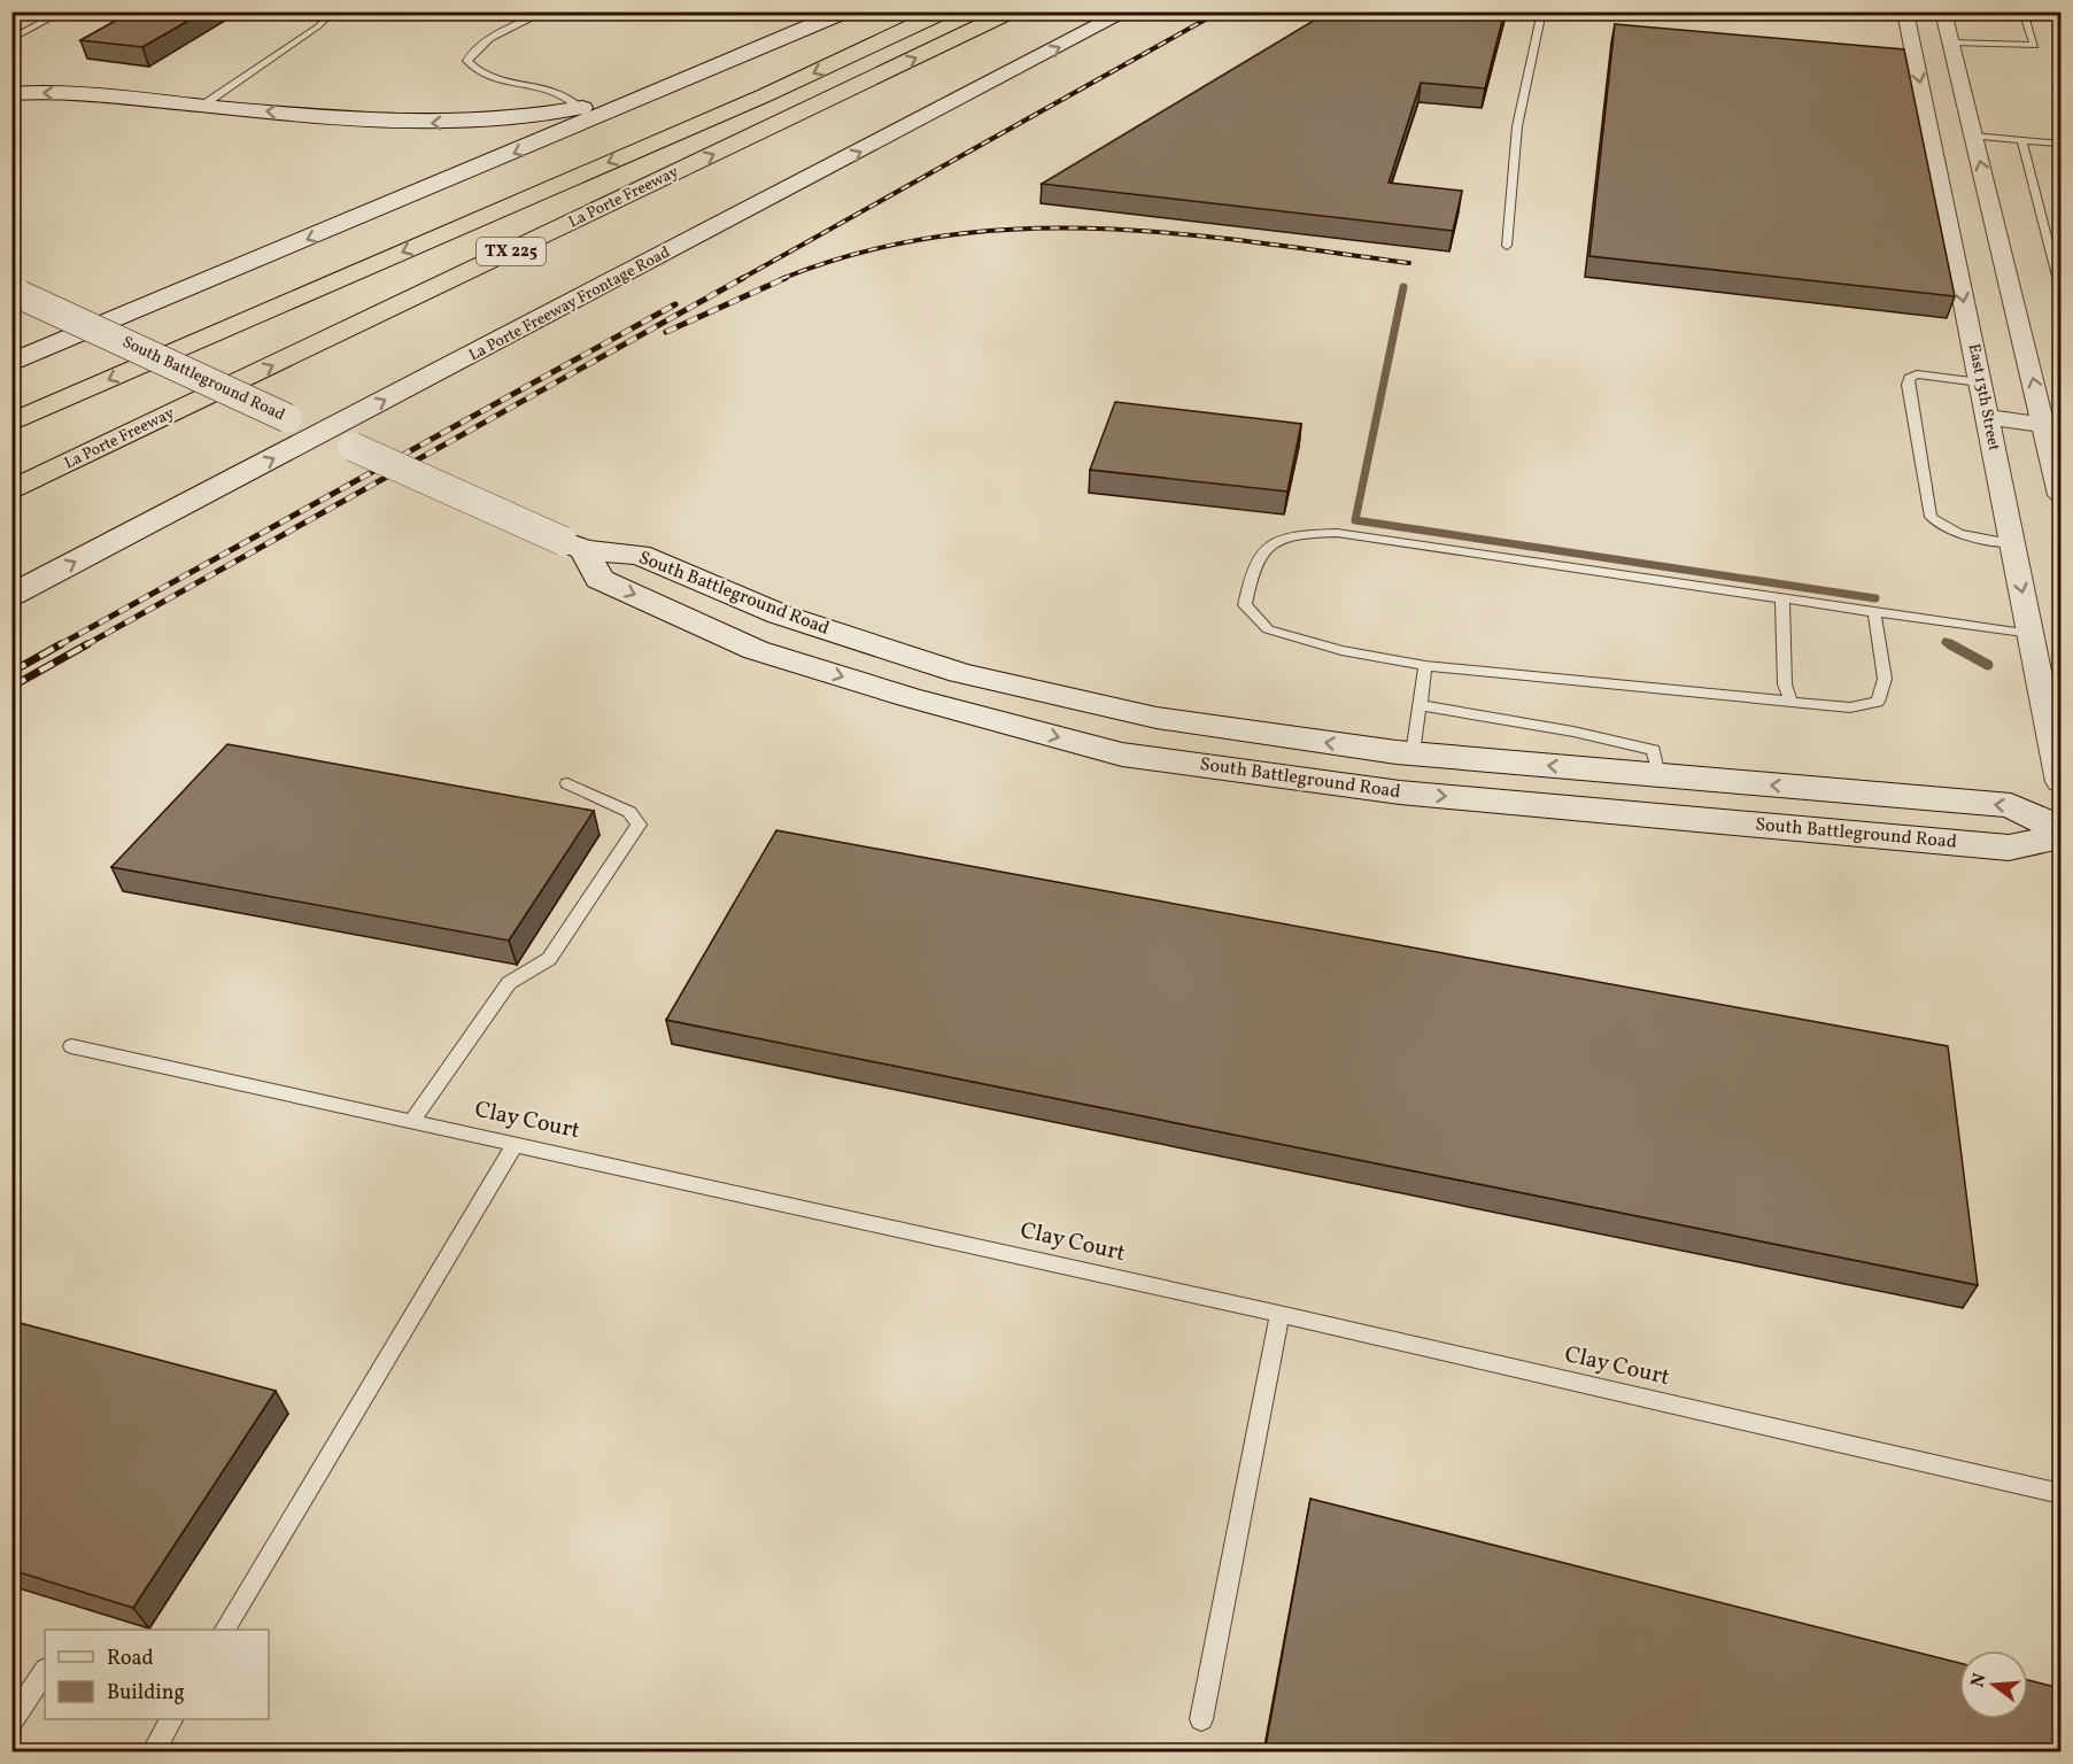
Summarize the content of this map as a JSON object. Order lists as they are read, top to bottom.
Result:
{
  "streets": {
    "highway": ["La Porte Freeway", "TX 225"],
    "main road": ["La Porte Freeway Frontage Road", "South Battleground Road"],
    "street": ["East 13th Street"],
    "lane": ["Clay Court"]
  },
  "crossings": [
    ["La Porte Freeway Frontage Road", "South Battleground Road"]
  ],
  "legend": ["Road", "Building"],
  "north": "left"
}
